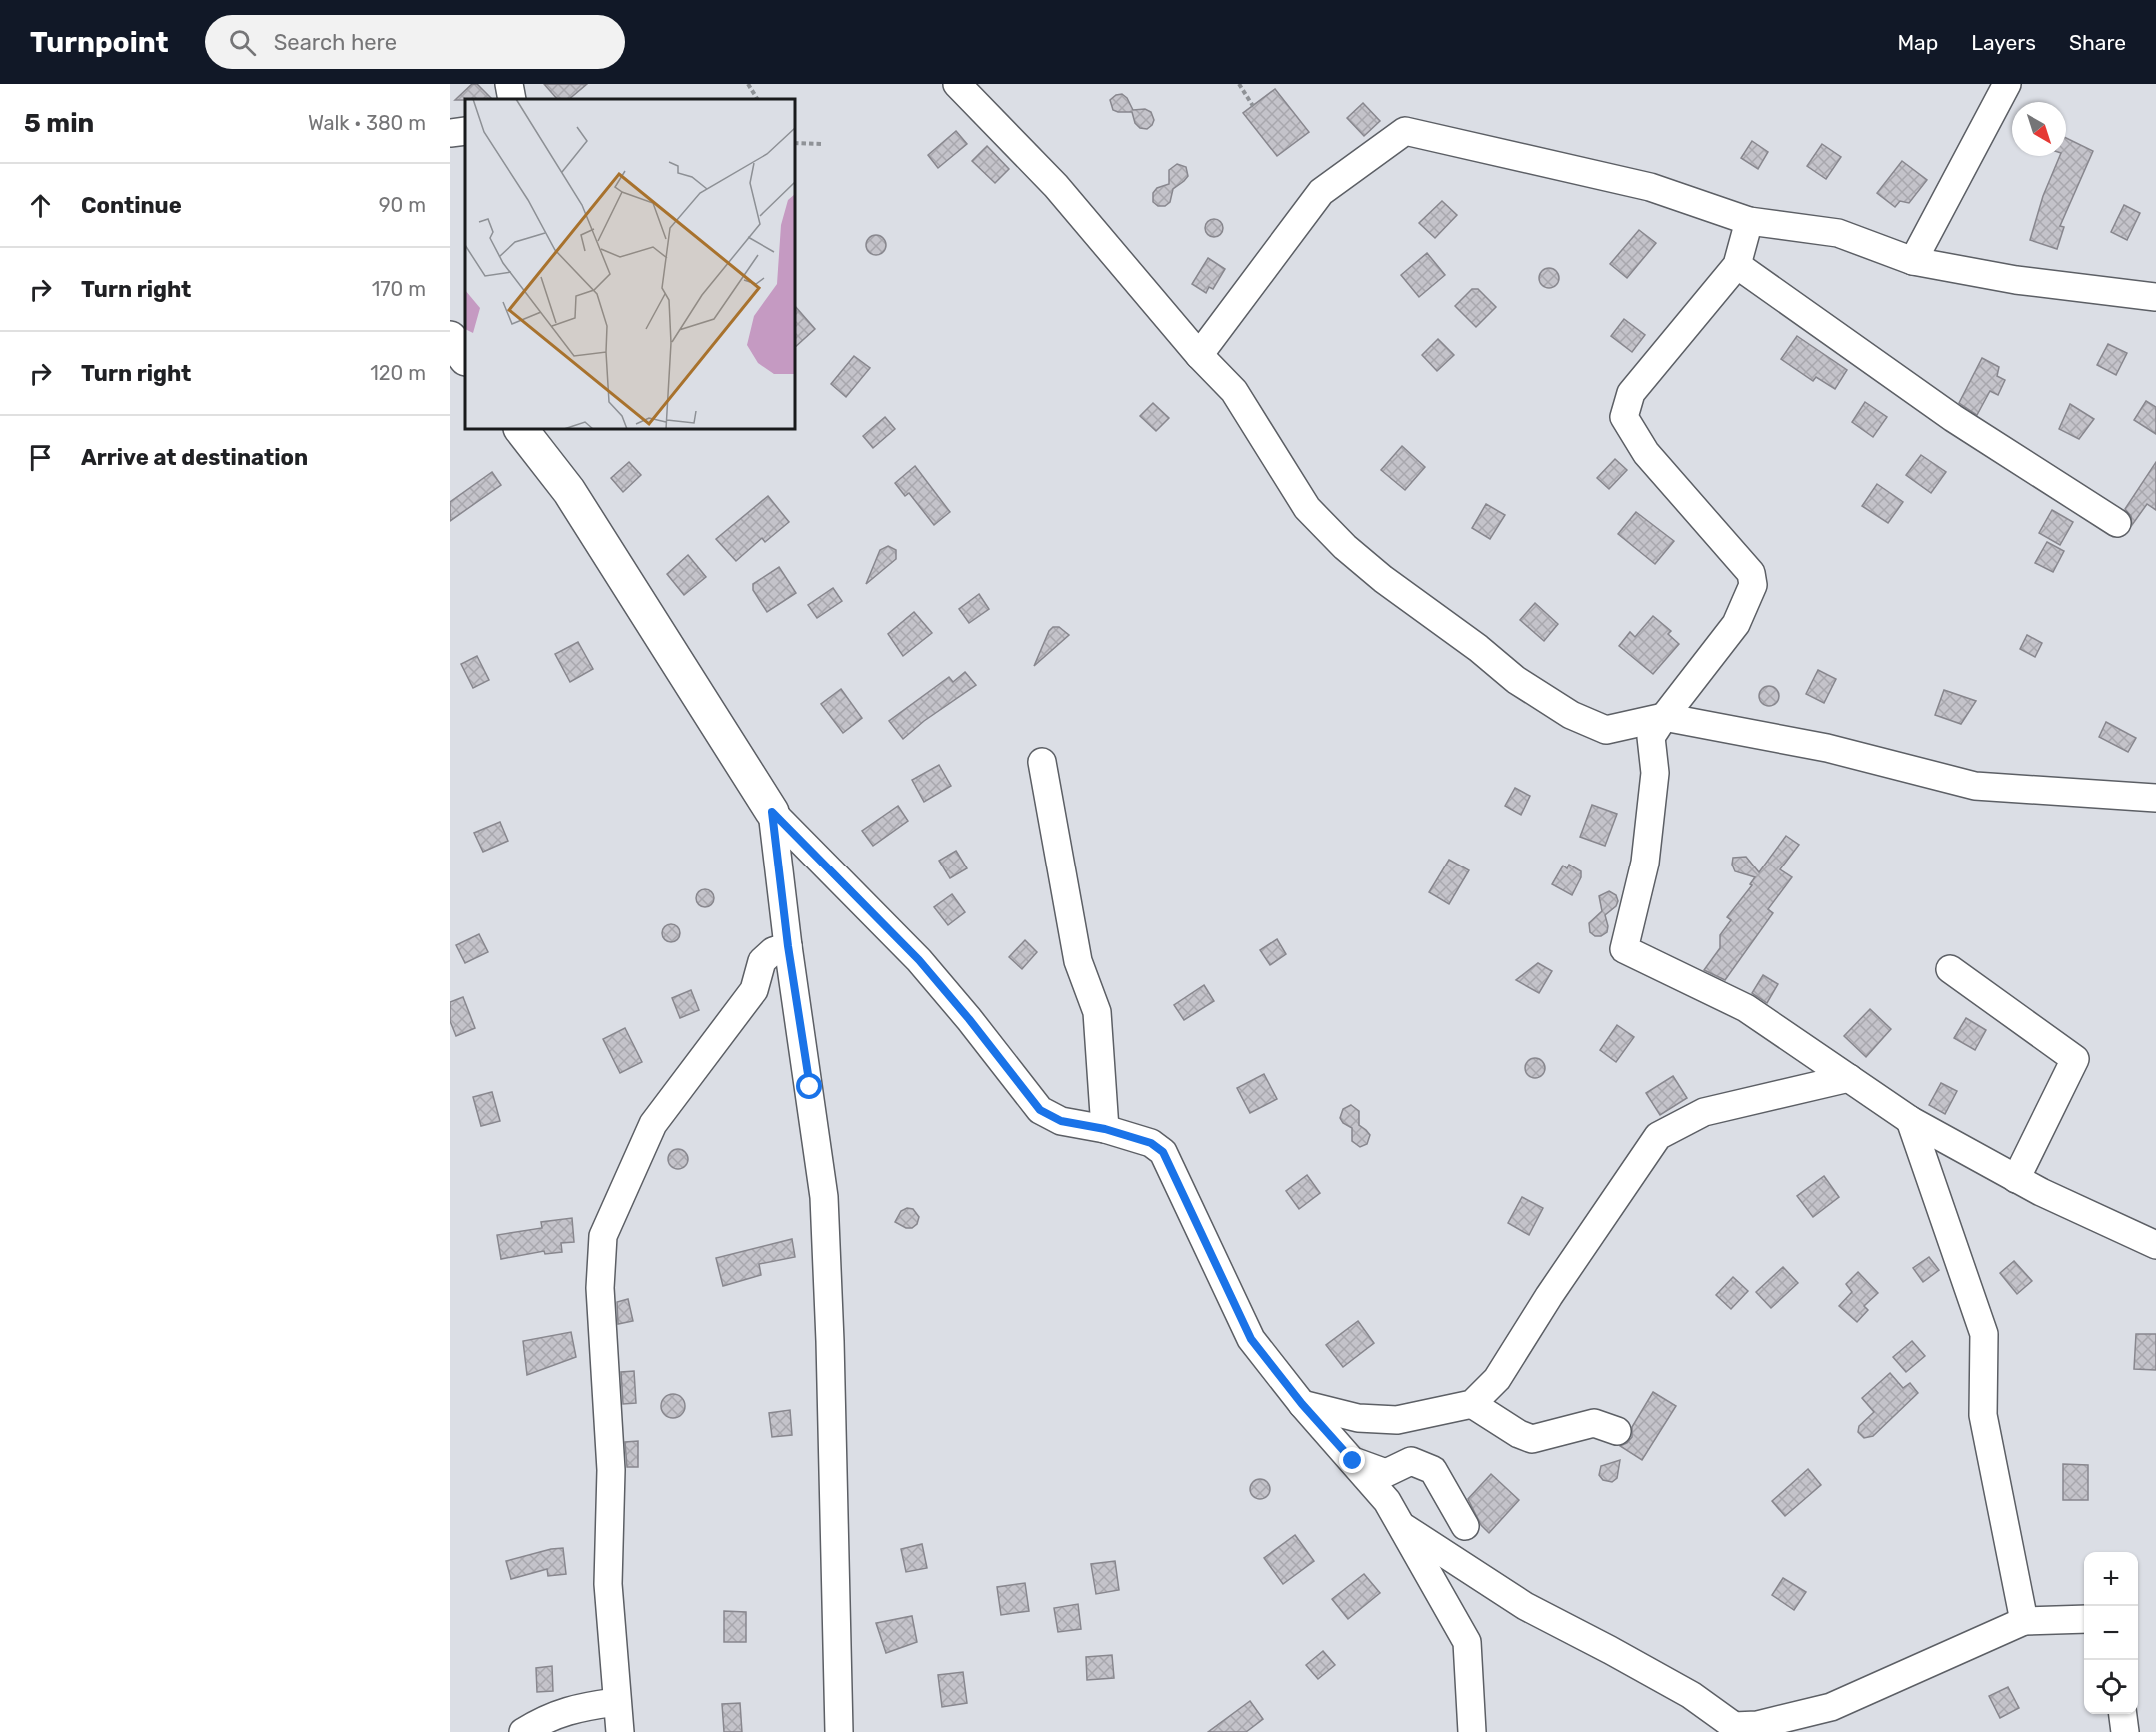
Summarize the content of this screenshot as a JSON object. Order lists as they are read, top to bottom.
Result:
{
  "north": "bottom right",
  "page": {
    "header": "Turnpoint",
    "search": "Search here",
    "nav": ["Map", "Layers", "Share"],
    "heading": ["5 min", "Walk · 380 m"],
    "list": [
      ["Continue", "90 m"],
      ["Turn right", "170 m"],
      ["Turn right", "120 m"],
      "Arrive at destination"
    ],
    "map_buttons": ["+", "−"]
  }
}
